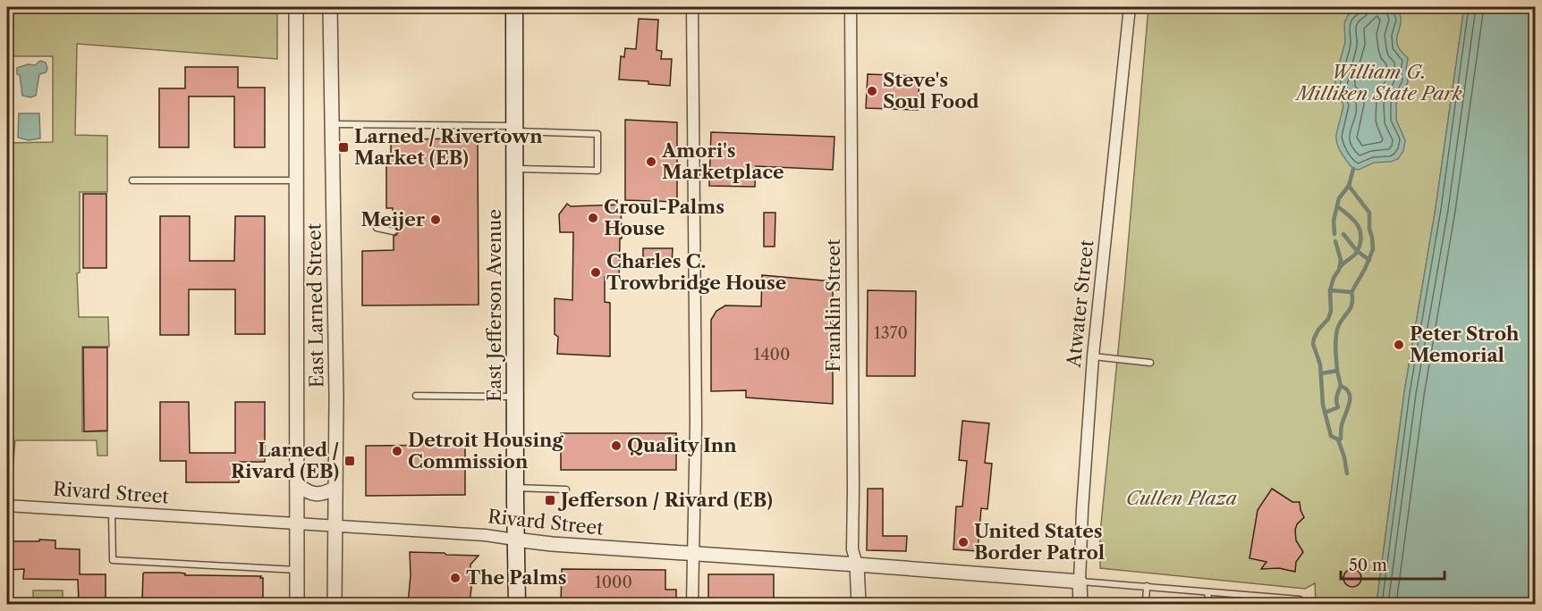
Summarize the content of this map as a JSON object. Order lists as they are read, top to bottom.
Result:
{
  "streets": {
    "main road": ["East Jefferson Avenue"],
    "street": [
      "Atwater Street",
      "East Larned Street",
      "Franklin Street",
      "Rivard Street"
    ]
  },
  "crossings": [
    ["Atwater Street", "Rivard Street"],
    ["East Larned Street", "Rivard Street"],
    ["East Jefferson Avenue", "Rivard Street"],
    ["Franklin Street", "Rivard Street"]
  ],
  "parks": ["William G. Milliken State Park", "Cullen Plaza"],
  "places": {
    "other": [
      "Steve's Soul Food",
      "Amori's Marketplace",
      "Croul-Palms House",
      "Meijer",
      "Charles C. Trowbridge House",
      "Peter Stroh Memorial",
      "Quality Inn",
      "Detroit Housing Commission",
      "United States Border Patrol",
      "The Palms"
    ],
    "transit": ["Larned / Rivertown Market (EB)", "Larned / Rivard (EB)", "Jefferson / Rivard (EB)"]
  },
  "house_numbers": ["1370", "1400", "1000"],
  "scale_bar": "50 m"
}
